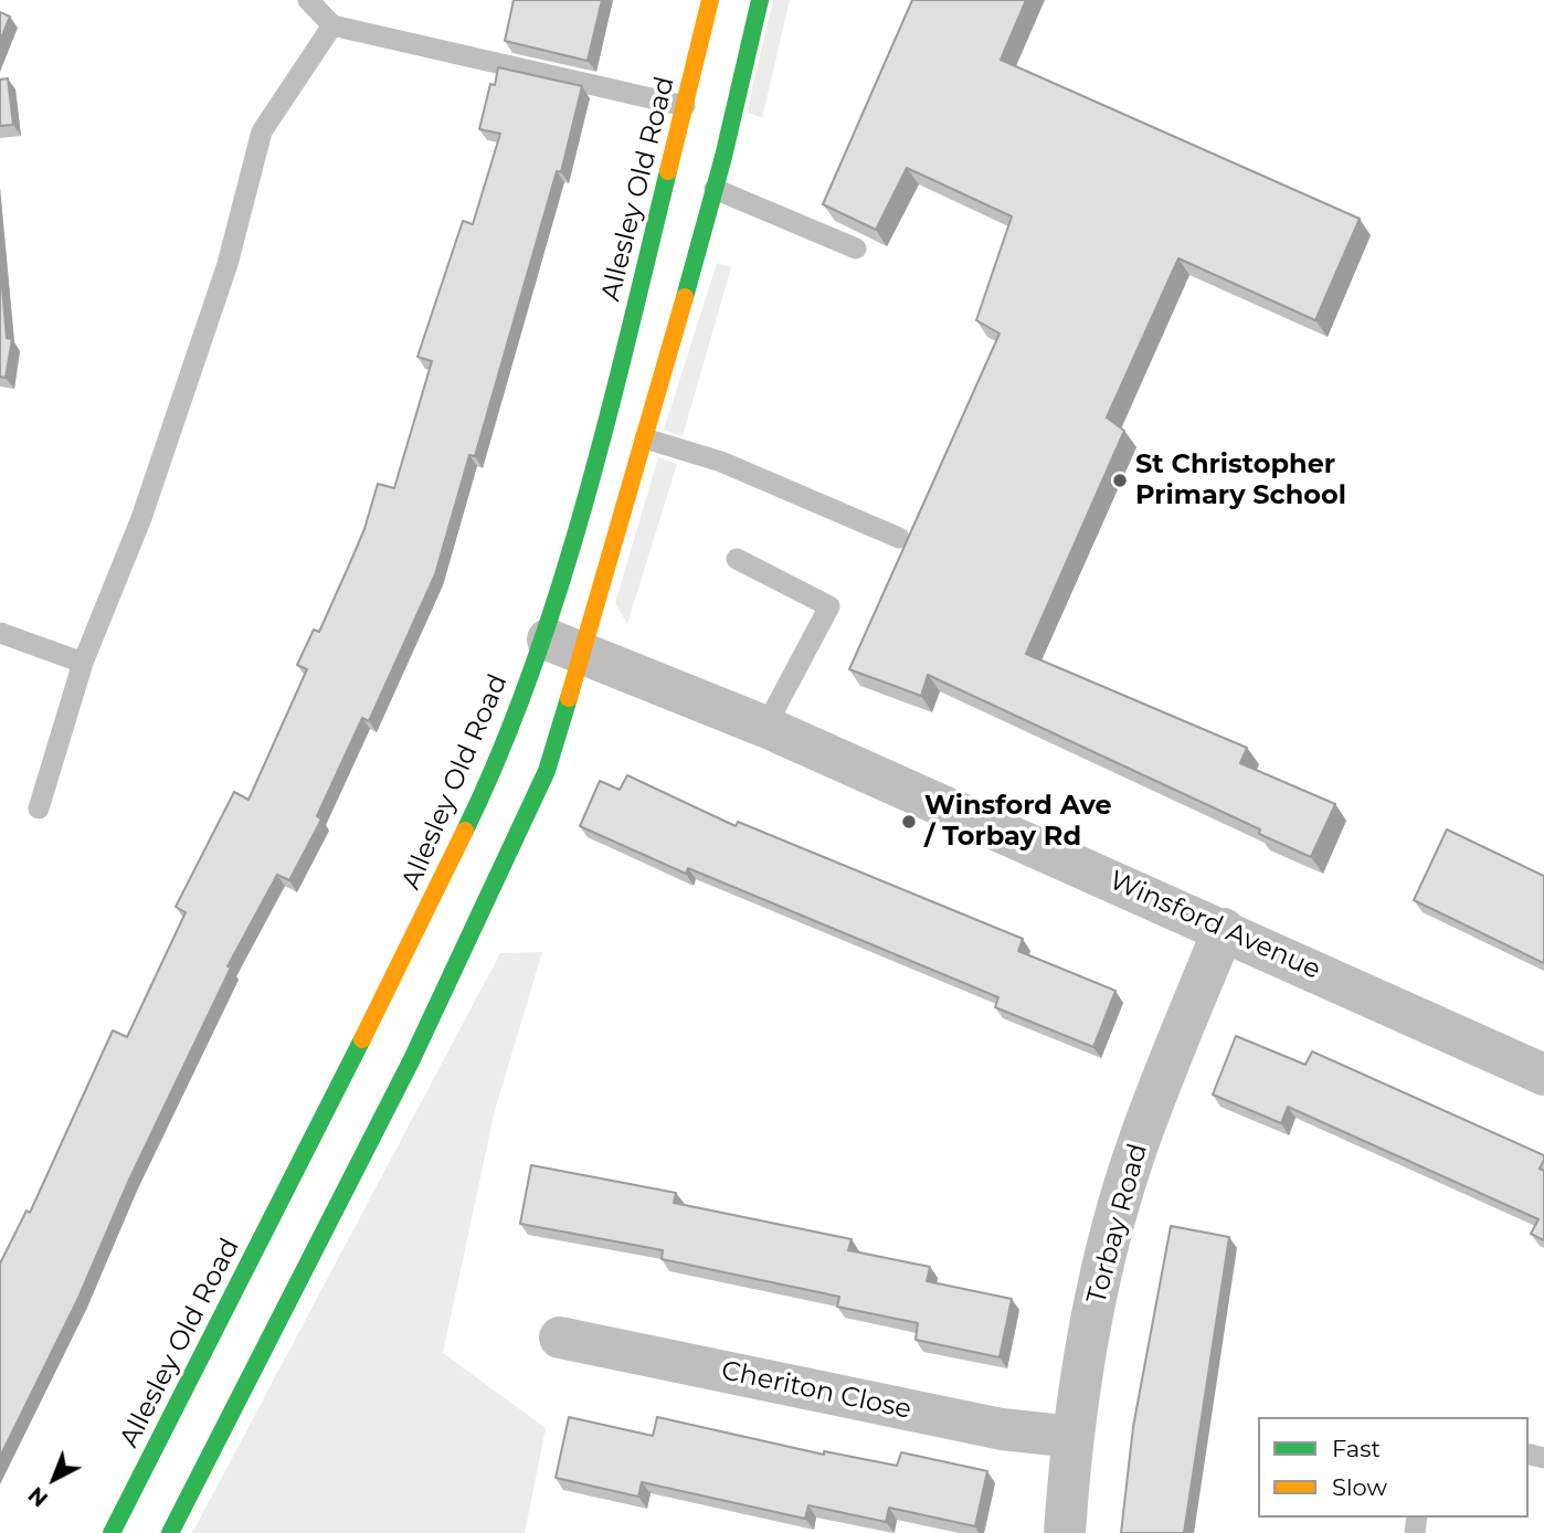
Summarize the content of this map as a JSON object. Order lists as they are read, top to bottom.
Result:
{
  "streets": {
    "main road": ["Allesley Old Road"],
    "street": ["Winsford Avenue", "Torbay Road", "Cheriton Close"]
  },
  "crossings": [
    ["Allesley Old Road", "Winsford Avenue"],
    ["Winsford Avenue", "Torbay Road"],
    ["Torbay Road", "Cheriton Close"]
  ],
  "places": ["St Christopher Primary School", "Winsford Ave / Torbay Rd"],
  "legend": ["Fast", "Slow"],
  "north": "bottom left"
}
